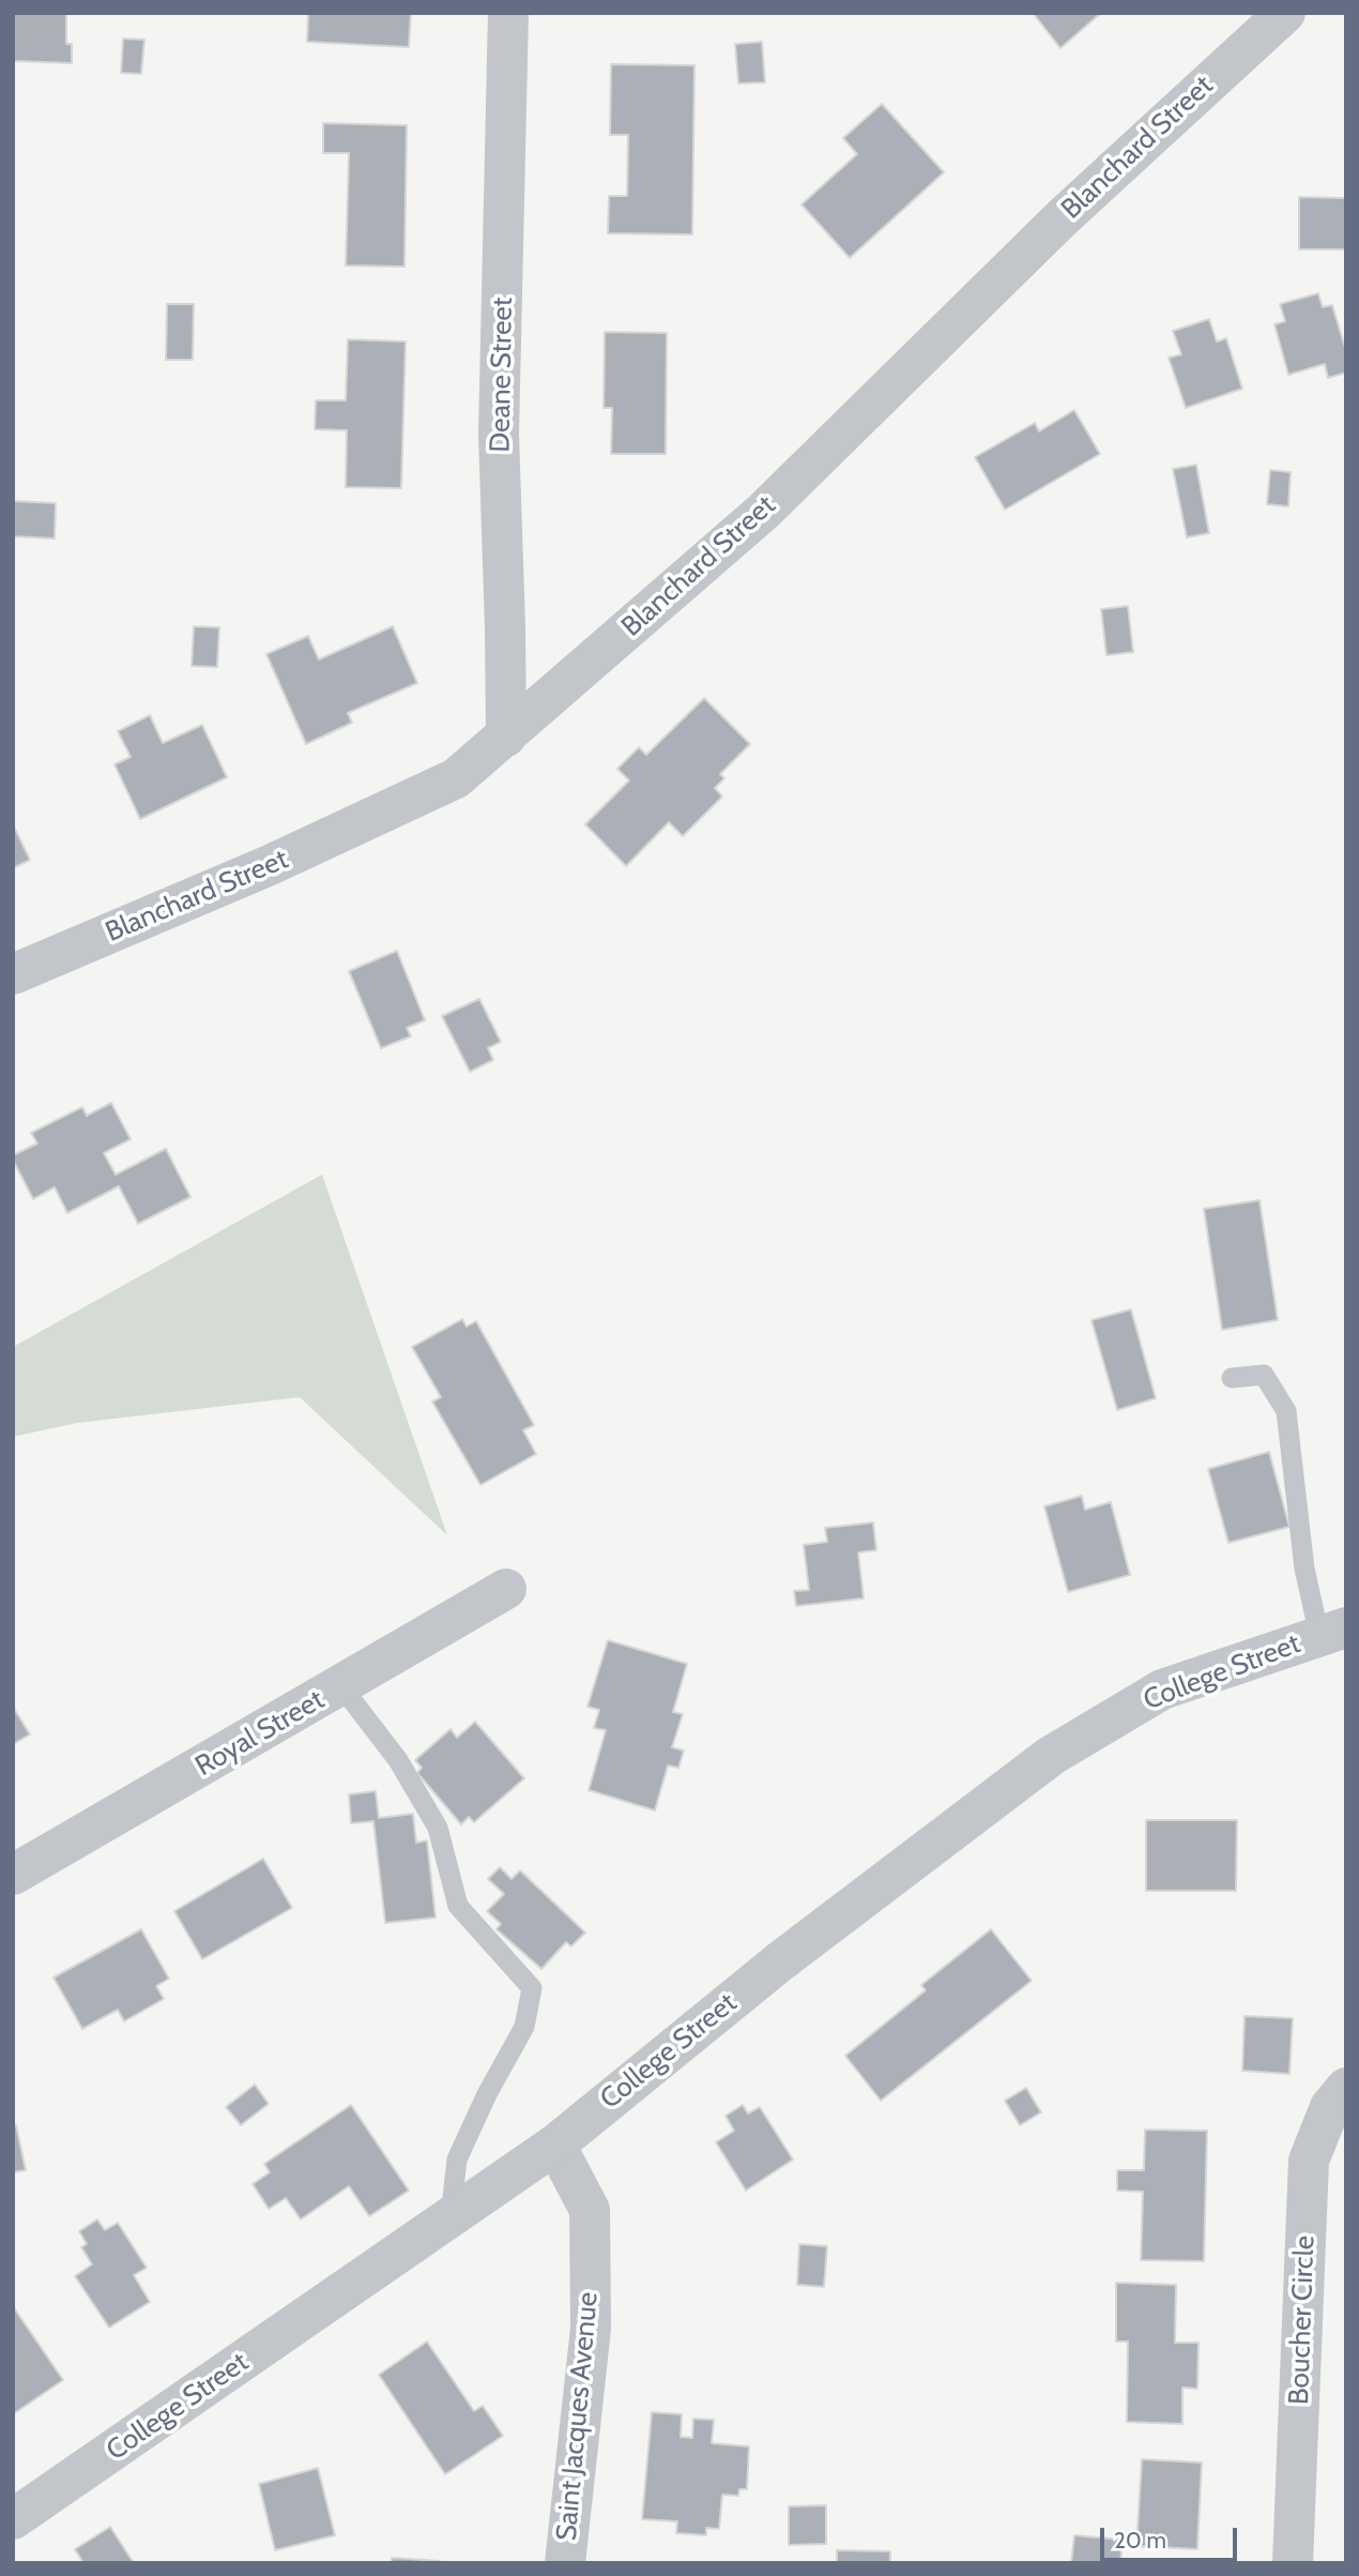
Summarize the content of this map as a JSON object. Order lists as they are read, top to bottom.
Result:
{
  "streets": {
    "street": [
      "Blanchard Street",
      "Deane Street",
      "College Street",
      "Royal Street",
      "Boucher Circle",
      "Saint Jacques Avenue"
    ]
  },
  "crossings": [
    ["Blanchard Street", "Deane Street"],
    ["College Street", "Saint Jacques Avenue"]
  ],
  "scale_bar": "20 m"
}
